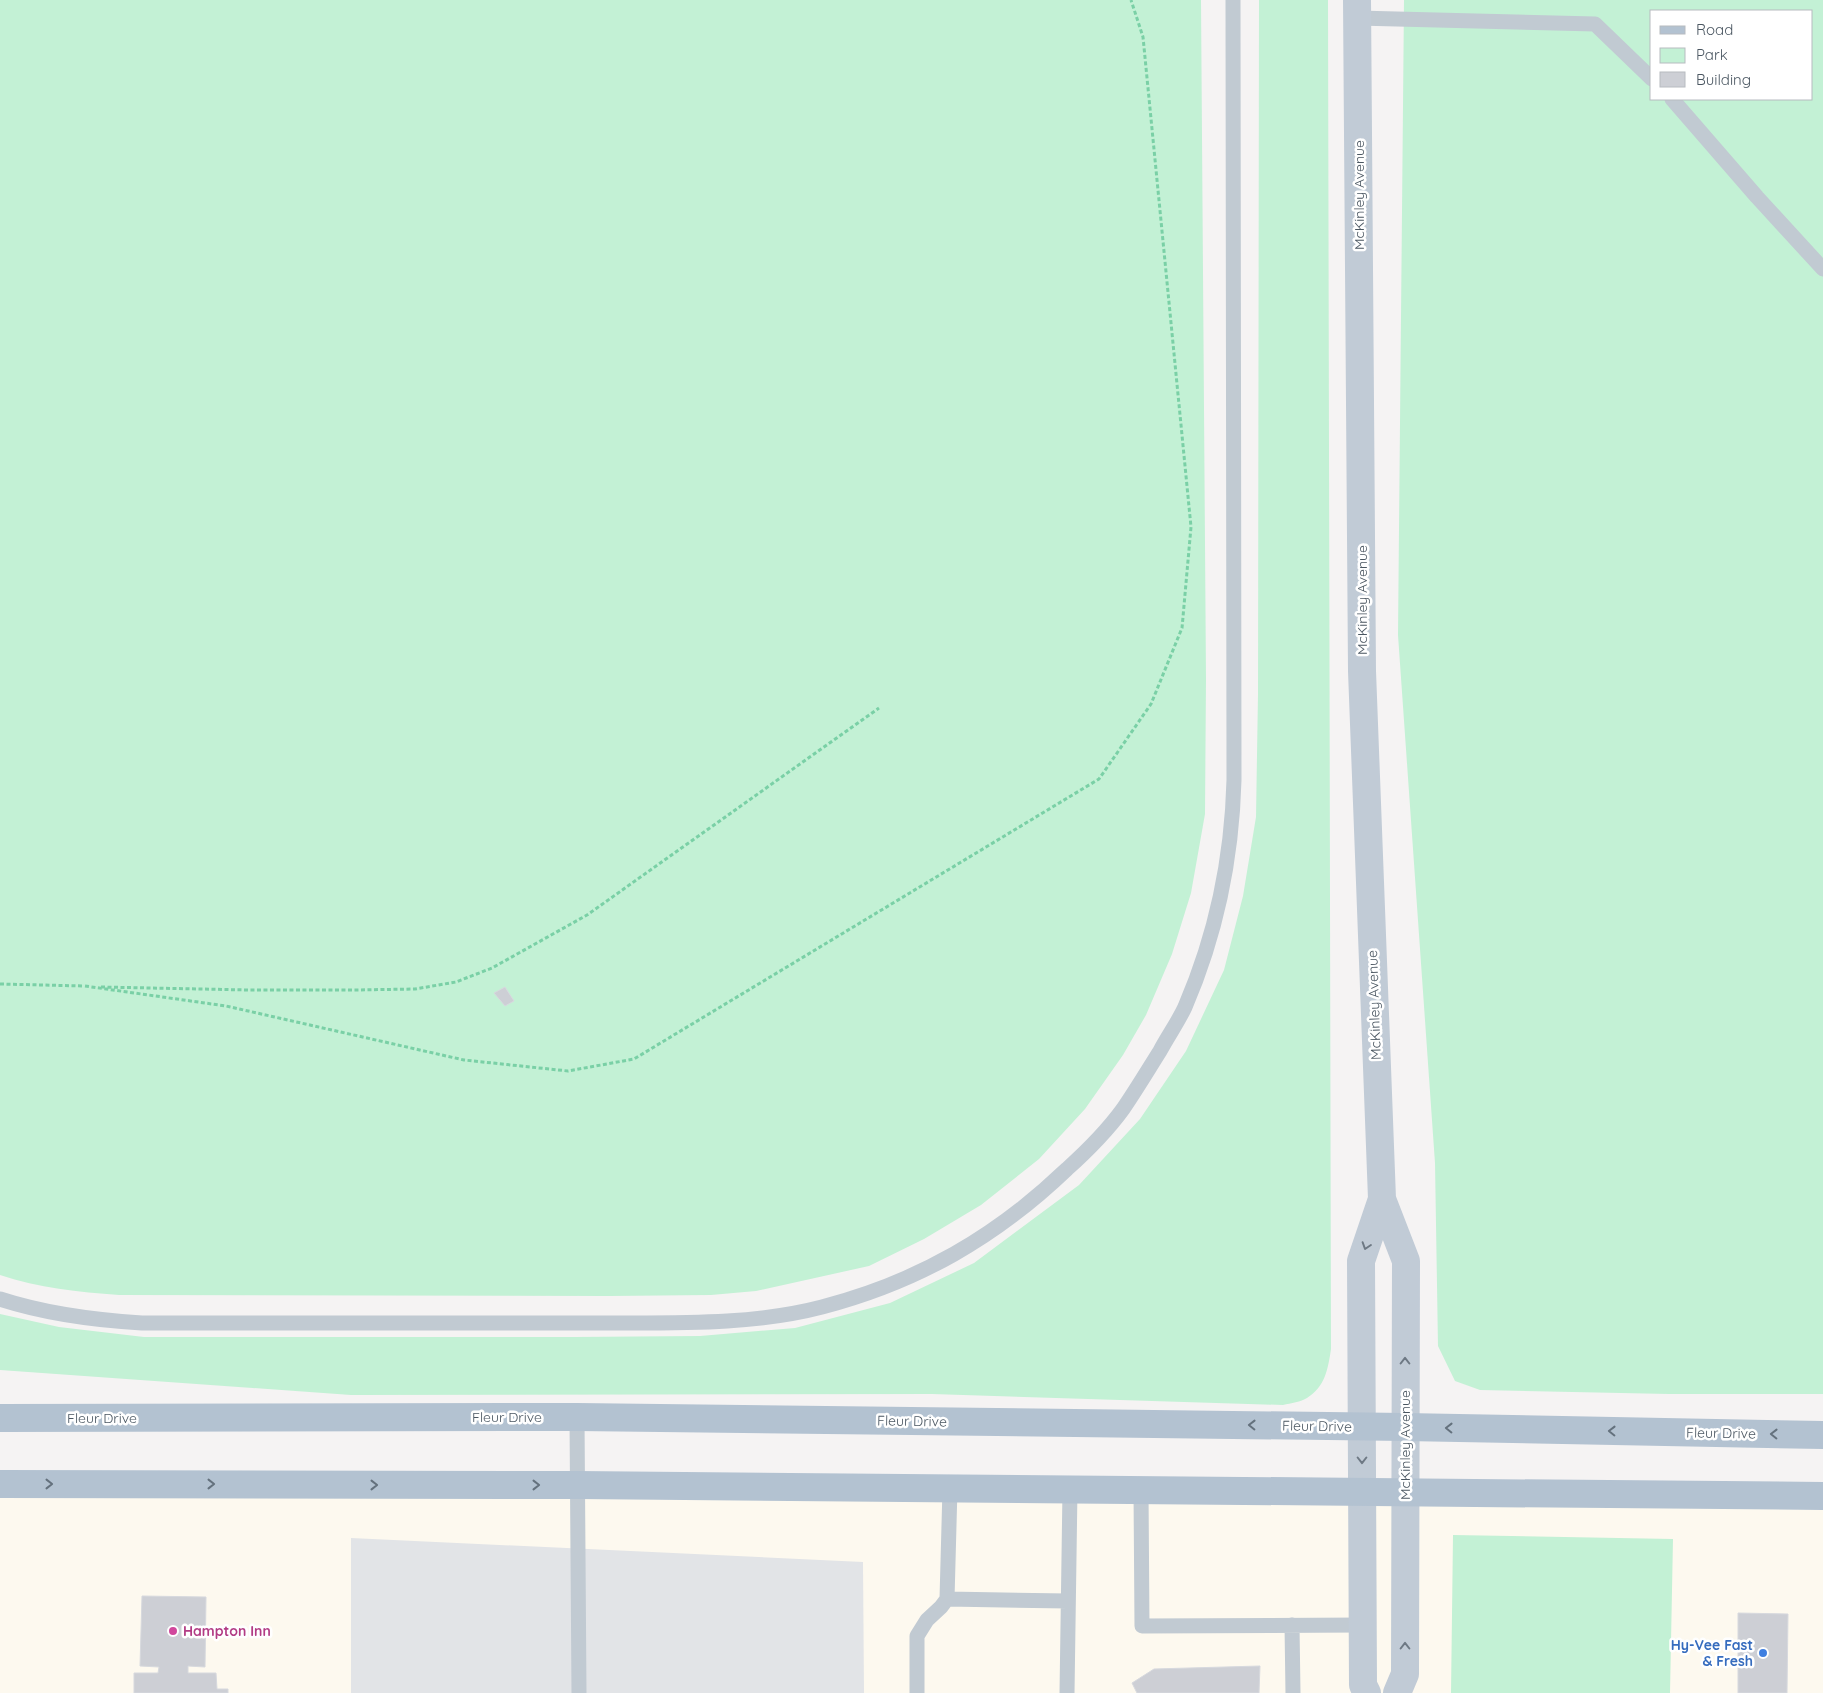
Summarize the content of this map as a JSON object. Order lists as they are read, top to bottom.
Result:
{
  "streets": {
    "main road": ["McKinley Avenue", "Fleur Drive"]
  },
  "crossings": [
    ["McKinley Avenue", "Fleur Drive"]
  ],
  "places": ["Hampton Inn", "Hy-Vee Fast & Fresh"],
  "legend": ["Road", "Park", "Building"]
}
